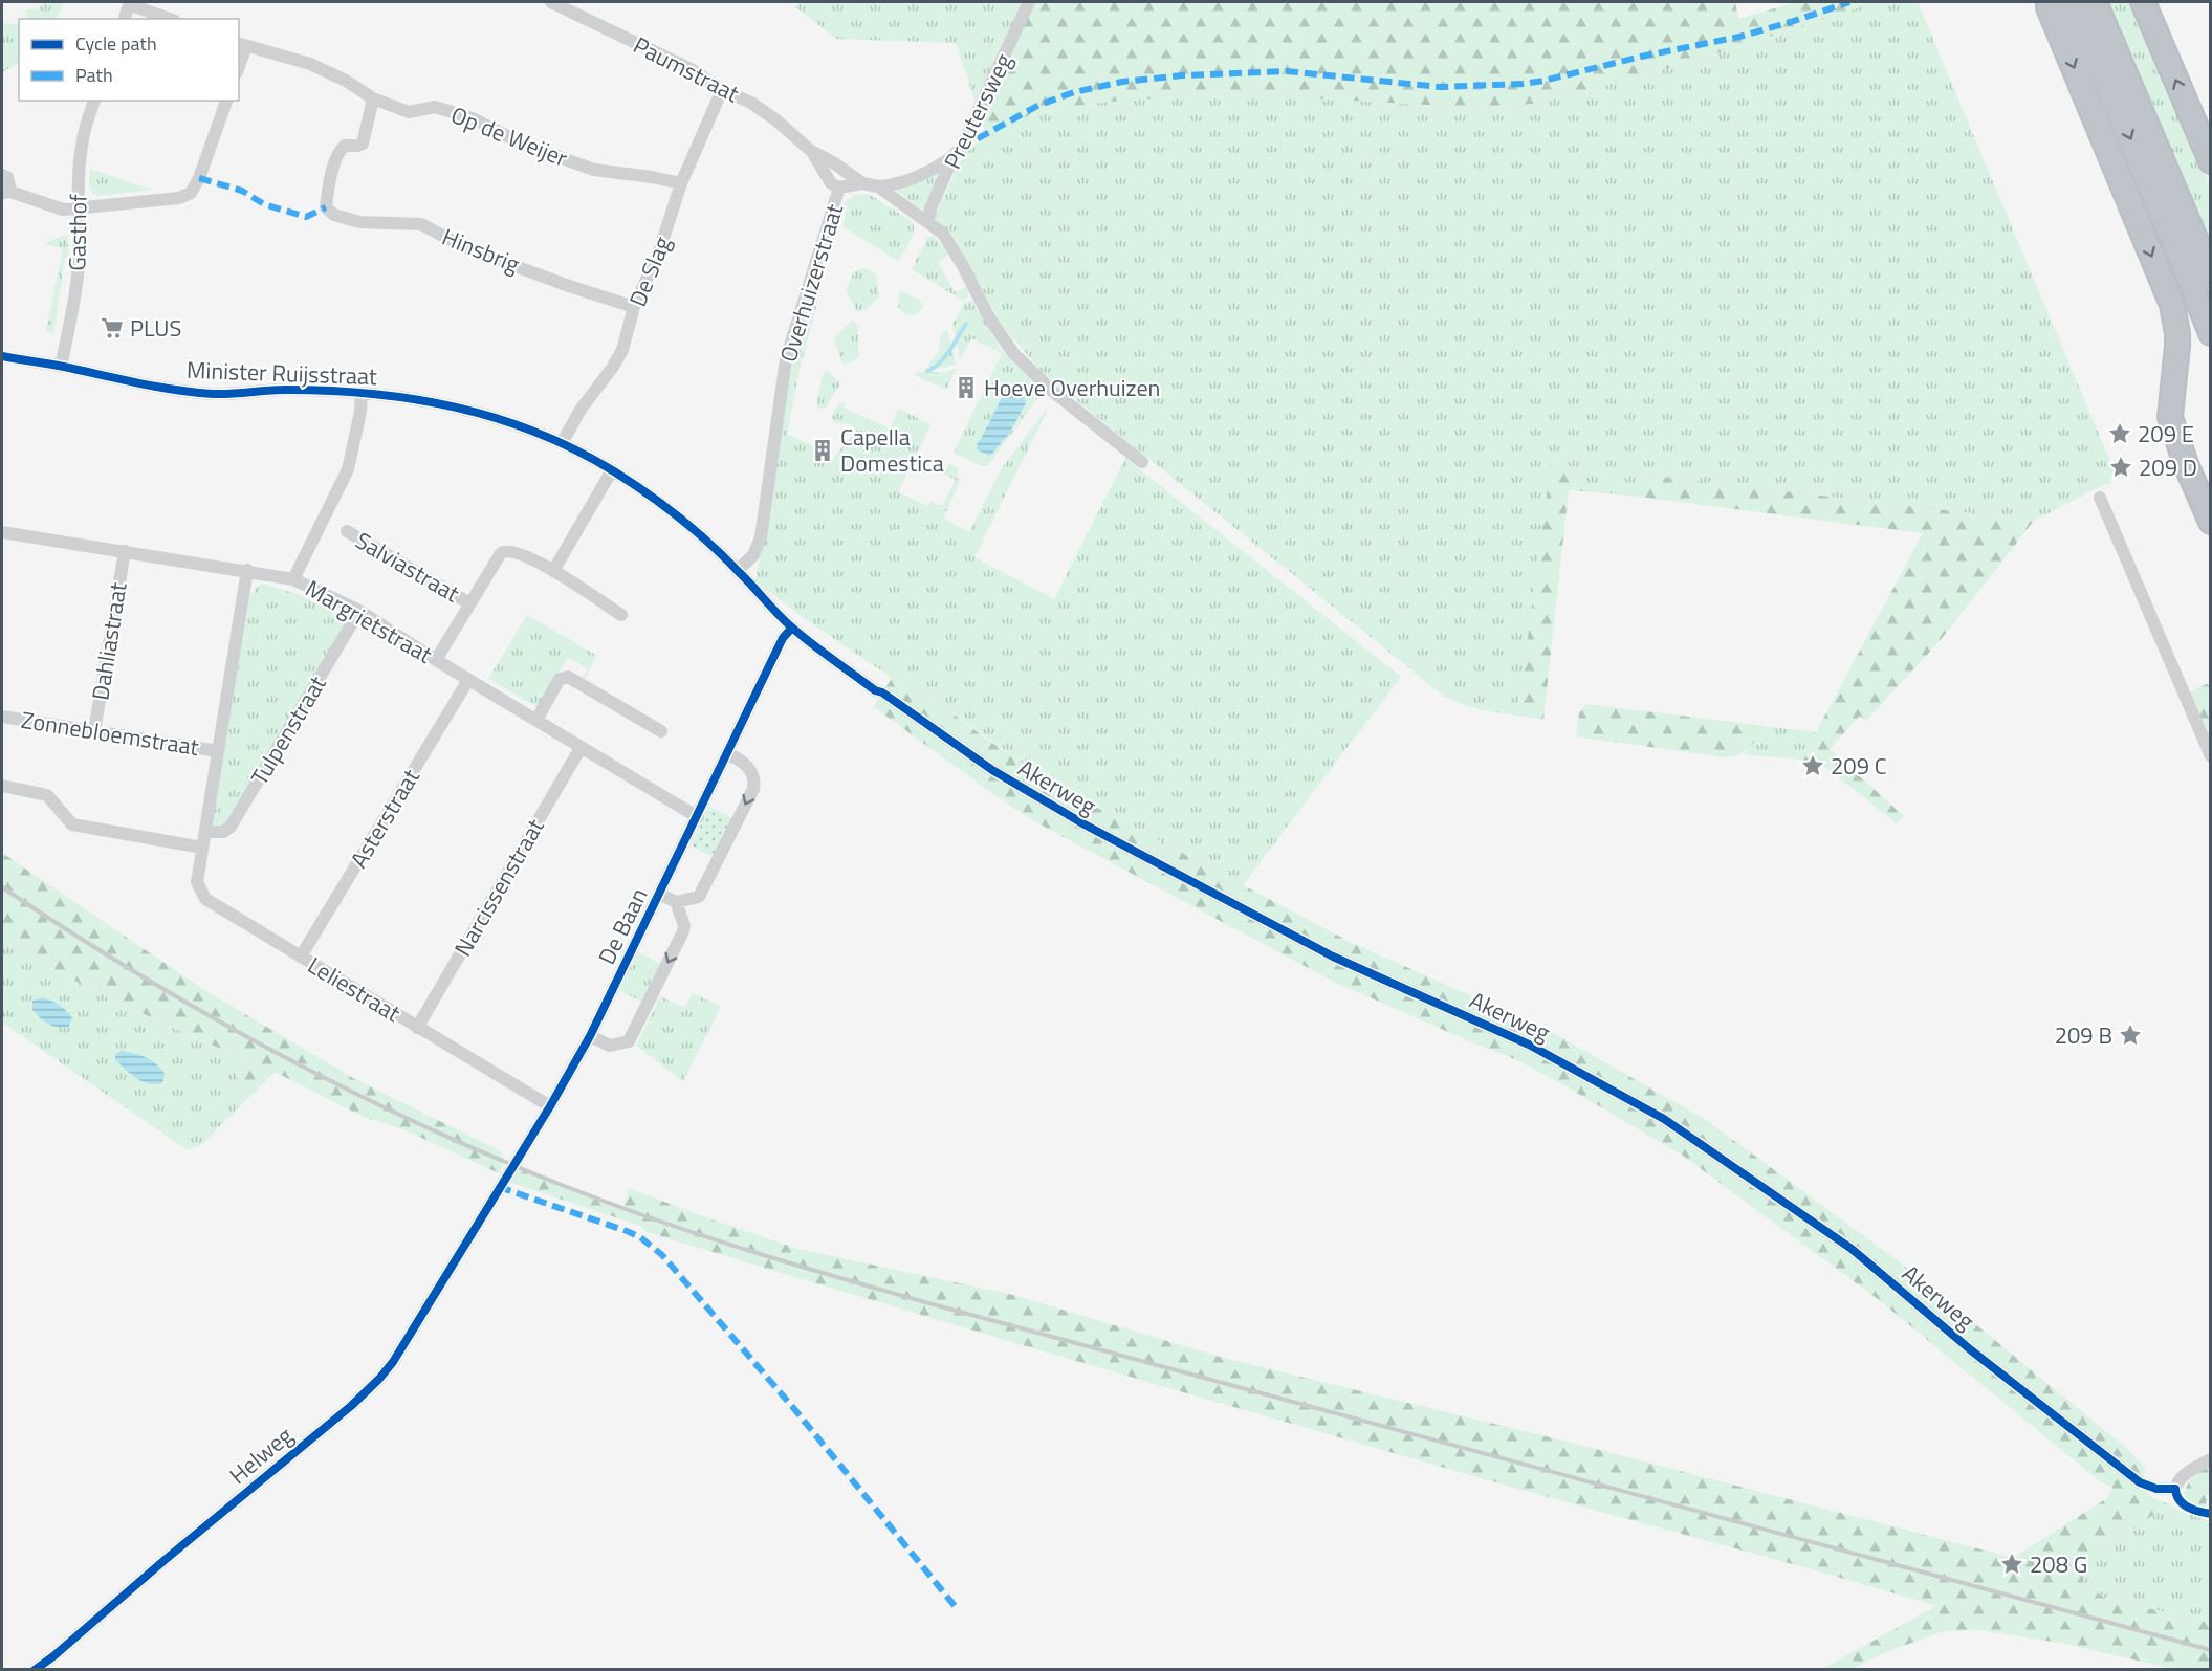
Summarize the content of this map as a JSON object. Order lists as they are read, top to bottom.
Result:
{
  "streets": {
    "street": [
      "Paumstraat",
      "Preutersweg",
      "Op de Weijer",
      "Gasthof",
      "Hinsbrig",
      "De Slag",
      "Overhuizerstraat",
      "Minister Ruijsstraat",
      "Salviastraat",
      "Margrietstraat",
      "Dahliastraat",
      "Tulpenstraat",
      "Zonnebloemstraat",
      "Akerweg",
      "Asterstraat",
      "Narcissenstraat",
      "De Baan",
      "Leliestraat",
      "Helweg"
    ]
  },
  "crossings": [
    ["Paumstraat", "De Slag"],
    ["Paumstraat", "Overhuizerstraat"],
    ["Preutersweg", "Overhuizerstraat"],
    ["Op de Weijer", "Hinsbrig"],
    ["Op de Weijer", "De Slag"],
    ["Gasthof", "Minister Ruijsstraat"],
    ["Hinsbrig", "De Slag"],
    ["De Slag", "Minister Ruijsstraat"],
    ["Overhuizerstraat", "Minister Ruijsstraat"],
    ["Minister Ruijsstraat", "Akerweg"],
    ["Minister Ruijsstraat", "De Baan"],
    ["Margrietstraat", "Dahliastraat"],
    ["Margrietstraat", "Tulpenstraat"],
    ["Margrietstraat", "Asterstraat"],
    ["Margrietstraat", "Narcissenstraat"],
    ["Margrietstraat", "De Baan"],
    ["Dahliastraat", "Zonnebloemstraat"],
    ["Tulpenstraat", "Zonnebloemstraat"],
    ["Tulpenstraat", "Leliestraat"],
    ["Akerweg", "De Baan"],
    ["Asterstraat", "Leliestraat"],
    ["Narcissenstraat", "Leliestraat"],
    ["De Baan", "Leliestraat"],
    ["De Baan", "Helweg"]
  ],
  "places": {
    "supermarket": ["PLUS"],
    "building": ["Hoeve Overhuizen", "Capella Domestica"],
    "place": [
      "209 E",
      "209 D",
      "209 C",
      "209 B",
      "208 G"
    ]
  },
  "legend": ["Cycle path", "Path"]
}
